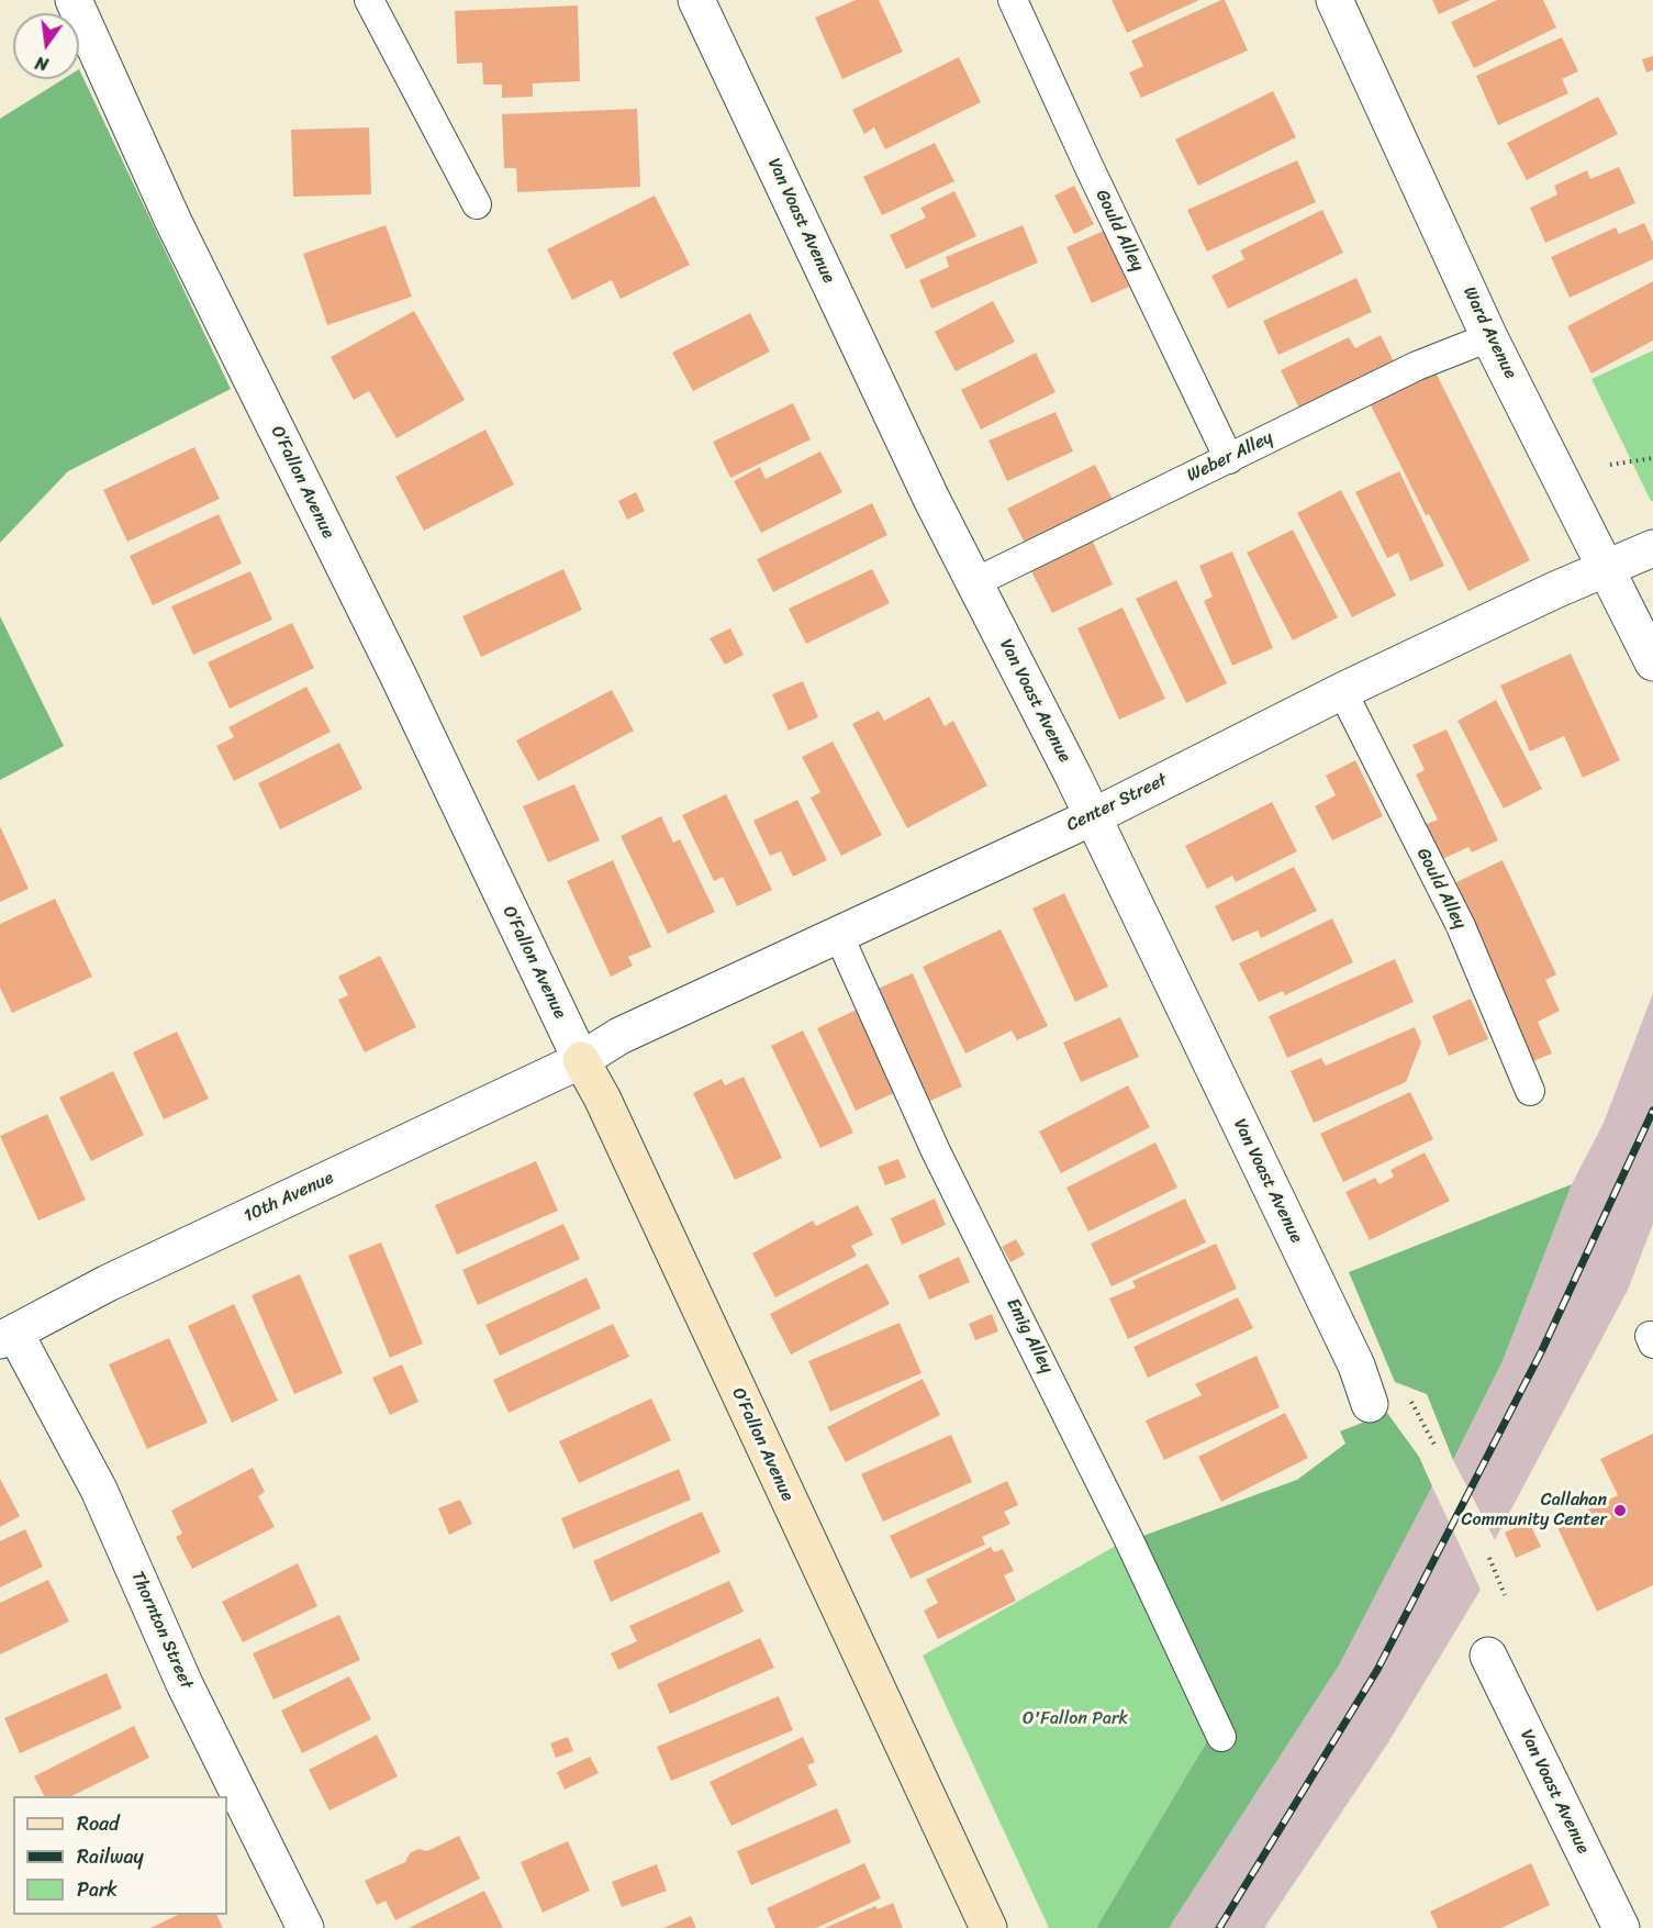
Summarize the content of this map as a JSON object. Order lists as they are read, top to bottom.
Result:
{
  "streets": {
    "street": [
      "Van Voast Avenue",
      "Ward Avenue",
      "O’Fallon Avenue",
      "Center Street",
      "10th Avenue",
      "Thornton Street"
    ],
    "lane": ["Gould Alley", "Weber Alley", "Emig Alley"]
  },
  "crossings": [
    ["Van Voast Avenue", "Weber Alley"],
    ["Van Voast Avenue", "Center Street"],
    ["Gould Alley", "Weber Alley"],
    ["Gould Alley", "Center Street"],
    ["Ward Avenue", "Weber Alley"],
    ["Ward Avenue", "Center Street"],
    ["O’Fallon Avenue", "Center Street"],
    ["O’Fallon Avenue", "10th Avenue"],
    ["Center Street", "10th Avenue"],
    ["Center Street", "Emig Alley"],
    ["10th Avenue", "Thornton Street"]
  ],
  "parks": ["O'Fallon Park"],
  "places": ["Callahan Community Center"],
  "legend": ["Road", "Railway", "Park"],
  "north": "bottom"
}
